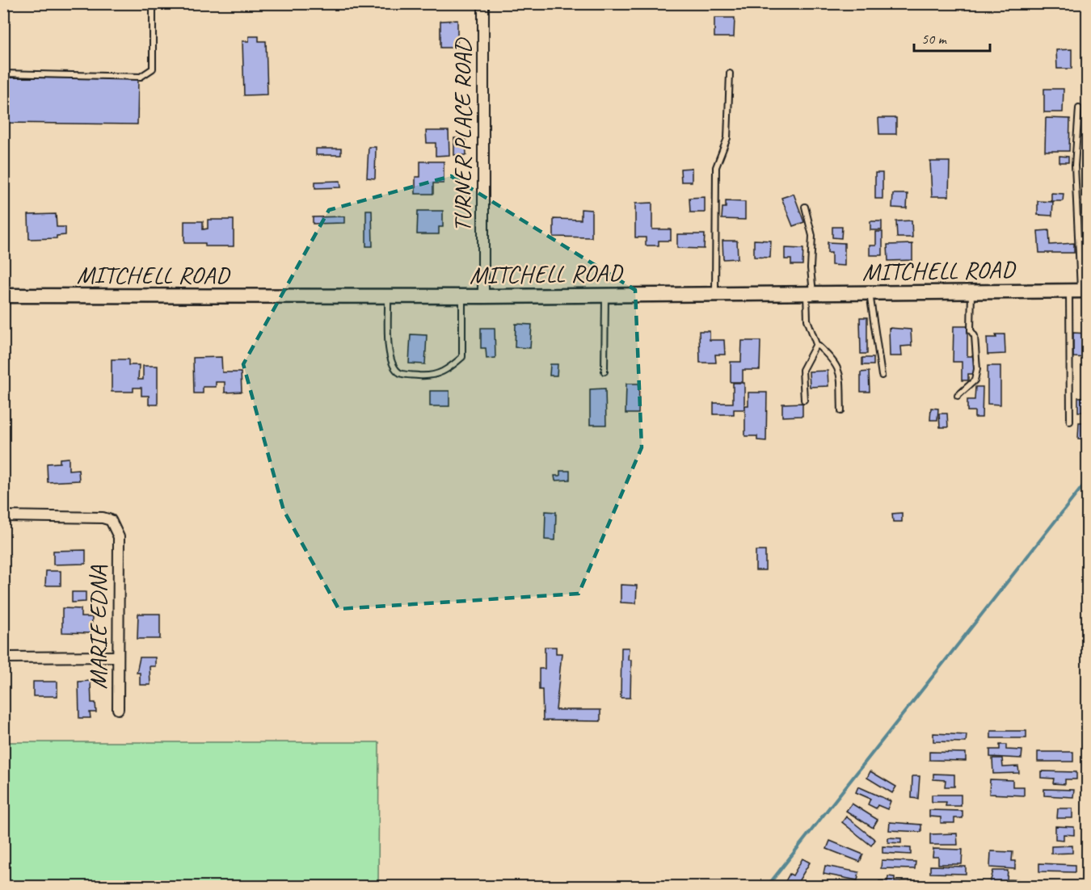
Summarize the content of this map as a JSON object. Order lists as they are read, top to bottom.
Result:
{
  "streets": {
    "street": ["TURNER PLACE ROAD", "MITCHELL ROAD", "MARIE EDNA"]
  },
  "crossings": [
    ["TURNER PLACE ROAD", "MITCHELL ROAD"]
  ],
  "scale_bar": "50 m"
}
